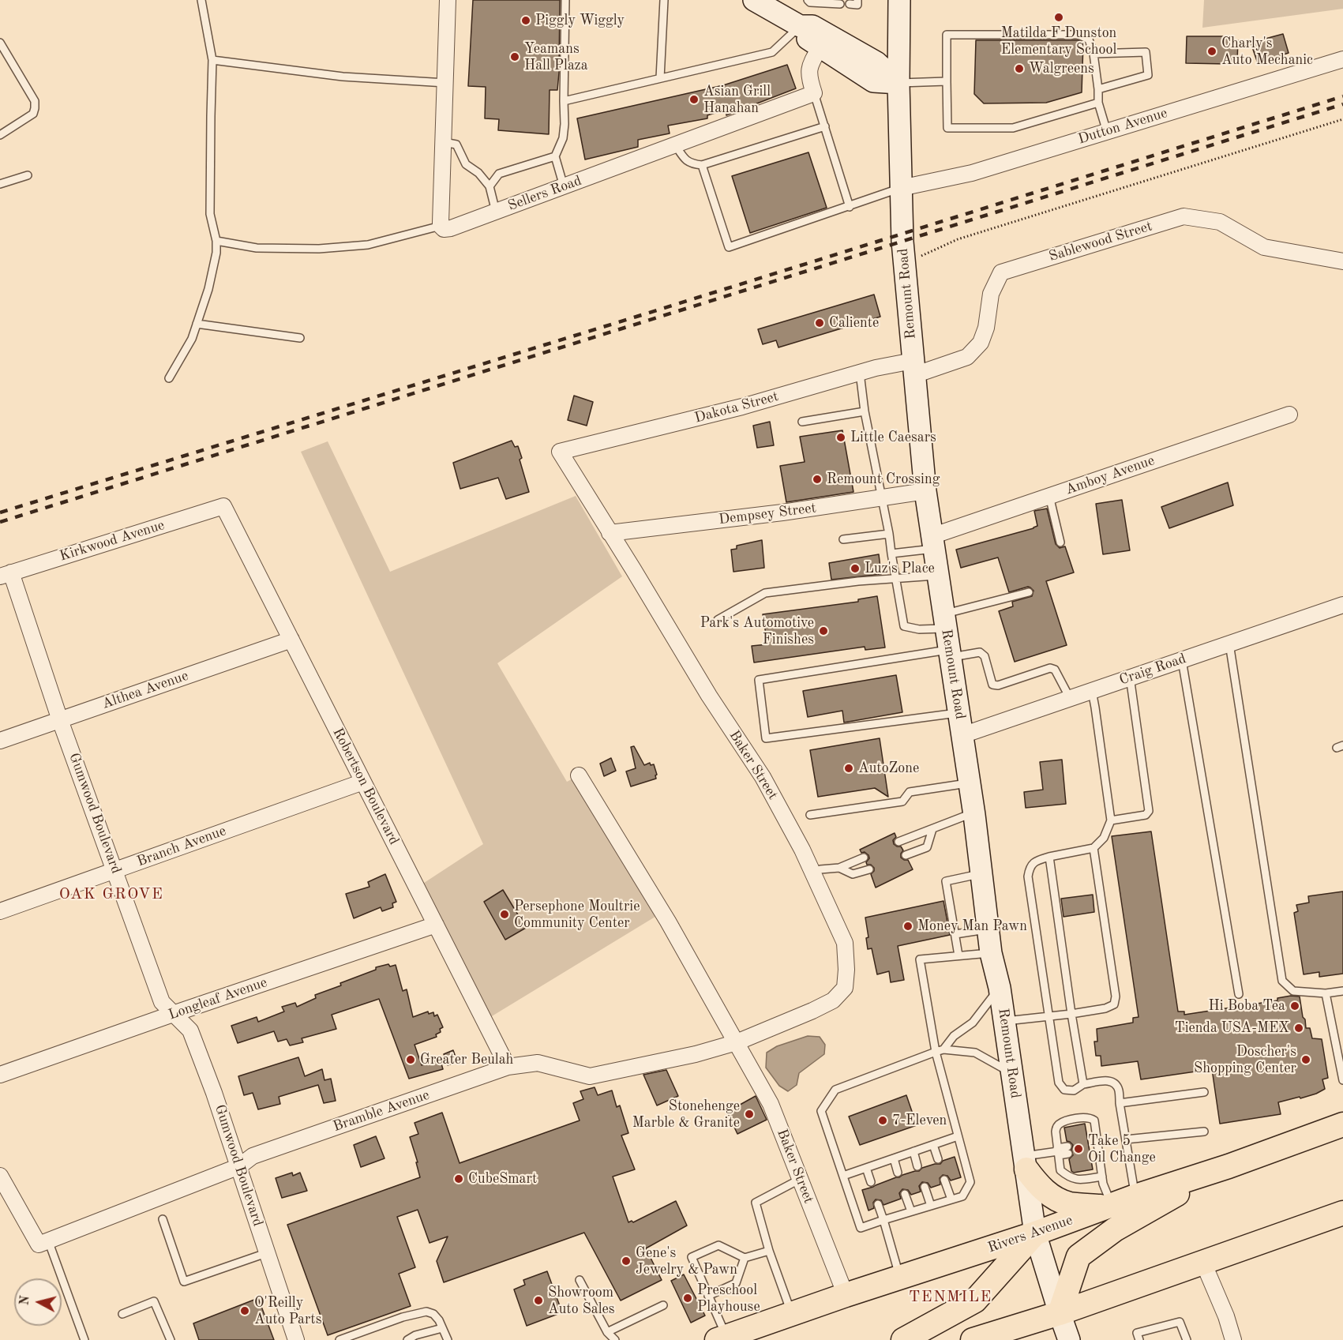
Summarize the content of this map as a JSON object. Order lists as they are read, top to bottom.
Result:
{
  "streets": {
    "main road": ["Remount Road", "Rivers Avenue"],
    "street": [
      "Dutton Avenue",
      "Sellers Road",
      "Sablewood Street",
      "Dakota Street",
      "Amboy Avenue",
      "Dempsey Street",
      "Kirkwood Avenue",
      "Craig Road",
      "Althea Avenue",
      "Baker Street",
      "Robertson Boulevard",
      "Gumwood Boulevard",
      "Branch Avenue",
      "Longleaf Avenue",
      "Bramble Avenue"
    ]
  },
  "crossings": [
    ["Dutton Avenue", "Remount Road"],
    ["Sablewood Street", "Remount Road"],
    ["Sablewood Street", "Dakota Street"],
    ["Remount Road", "Dakota Street"],
    ["Remount Road", "Amboy Avenue"],
    ["Remount Road", "Dempsey Street"],
    ["Remount Road", "Craig Road"],
    ["Remount Road", "Rivers Avenue"],
    ["Dakota Street", "Baker Street"],
    ["Dempsey Street", "Baker Street"],
    ["Kirkwood Avenue", "Robertson Boulevard"],
    ["Kirkwood Avenue", "Gumwood Boulevard"],
    ["Althea Avenue", "Robertson Boulevard"],
    ["Althea Avenue", "Gumwood Boulevard"],
    ["Baker Street", "Bramble Avenue"],
    ["Baker Street", "Rivers Avenue"],
    ["Robertson Boulevard", "Branch Avenue"],
    ["Robertson Boulevard", "Longleaf Avenue"],
    ["Robertson Boulevard", "Bramble Avenue"],
    ["Gumwood Boulevard", "Branch Avenue"],
    ["Gumwood Boulevard", "Longleaf Avenue"],
    ["Gumwood Boulevard", "Bramble Avenue"]
  ],
  "districts": ["OAK GROVE", "TENMILE"],
  "places": [
    "Matilda F Dunston Elementary School",
    "Piggly Wiggly",
    "Charly's Auto Mechanic",
    "Yeamans Hall Plaza",
    "Walgreens",
    "Asian Grill Hanahan",
    "Caliente",
    "Little Caesars",
    "Remount Crossing",
    "Luz's Place",
    "Park's Automotive Finishes",
    "AutoZone",
    "Persephone Moultrie Community Center",
    "Money Man Pawn",
    "Hi Boba Tea",
    "Tienda USA-MEX",
    "Greater Beulah",
    "Doscher's Shopping Center",
    "Stonehenge Marble & Granite",
    "7-Eleven",
    "Take 5 Oil Change",
    "CubeSmart",
    "Gene's Jewelry & Pawn",
    "Preschool Playhouse",
    "Showroom Auto Sales",
    "O'Reilly Auto Parts"
  ],
  "north": "left"
}
